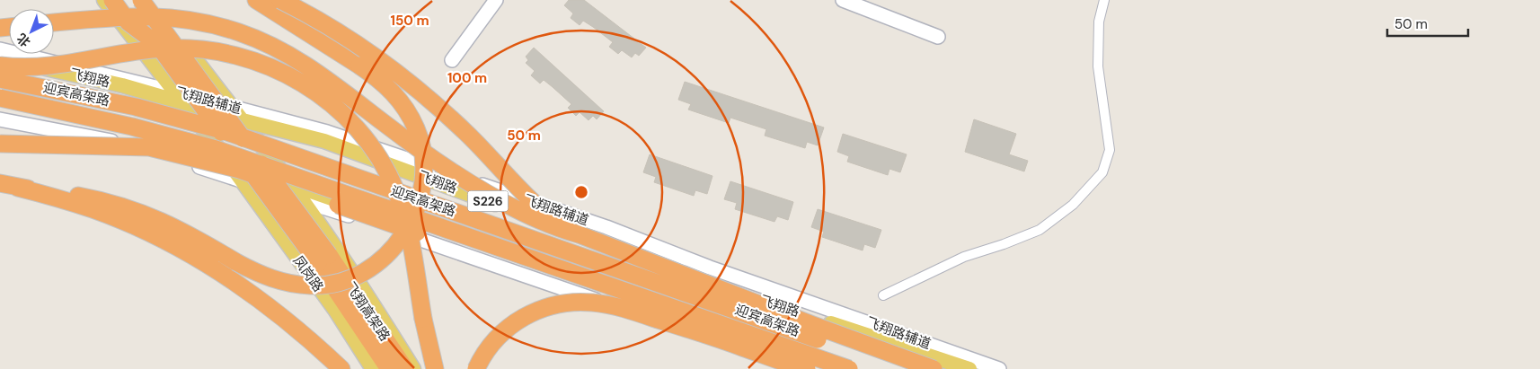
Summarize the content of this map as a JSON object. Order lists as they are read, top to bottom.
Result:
{
  "streets": {
    "highway": ["迎宾高架路", "飞翔高架路"],
    "main road": ["飞翔路", "S226", "凤岗路"],
    "street": ["飞翔路辅道"]
  },
  "crossings": [
    ["飞翔路", "飞翔路辅道"],
    ["飞翔路", "凤岗路"],
    ["飞翔路辅道", "凤岗路"]
  ],
  "scale_bar": "50 m",
  "north": "bottom left",
  "rings": ["150 m", "100 m", "50 m"]
}
